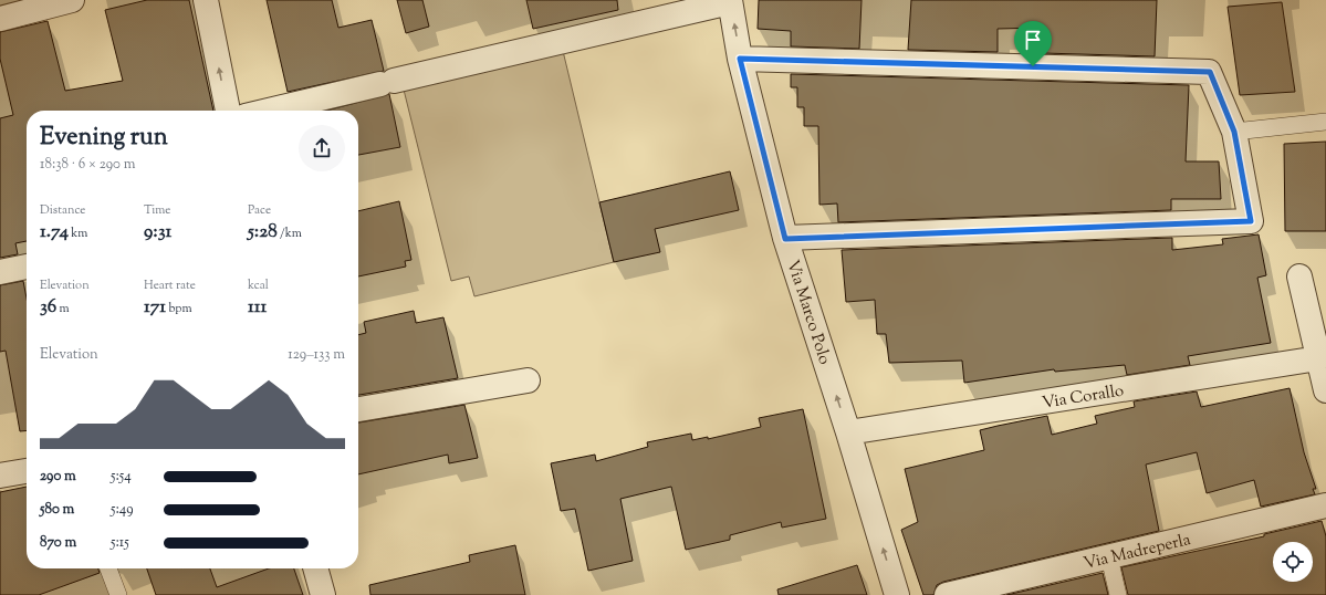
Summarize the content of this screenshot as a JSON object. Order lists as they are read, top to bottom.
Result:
{
  "streets": {
    "street": ["Via Marco Polo", "Via Corallo", "Via Madreperla"]
  },
  "crossings": [
    ["Via Marco Polo", "Via Corallo"]
  ],
  "one_way": ["Via Marco Polo"],
  "page": {
    "heading": ["Evening run", "18:38 · 6 × 290 m"],
    "stats": [
      ["Distance", "1.74 km"],
      ["Time", "9:31"],
      ["Pace", "5:28 /km"],
      ["Elevation", "36 m"],
      ["Heart rate", "171 bpm"],
      ["kcal", "111"]
    ],
    "chart": ["Elevation", "129–133 m"],
    "list": [
      {
        "name": "290 m",
        "note": "5:54"
      },
      {
        "name": "580 m",
        "note": "5:49"
      },
      {
        "name": "870 m",
        "note": "5:15"
      }
    ]
  }
}
